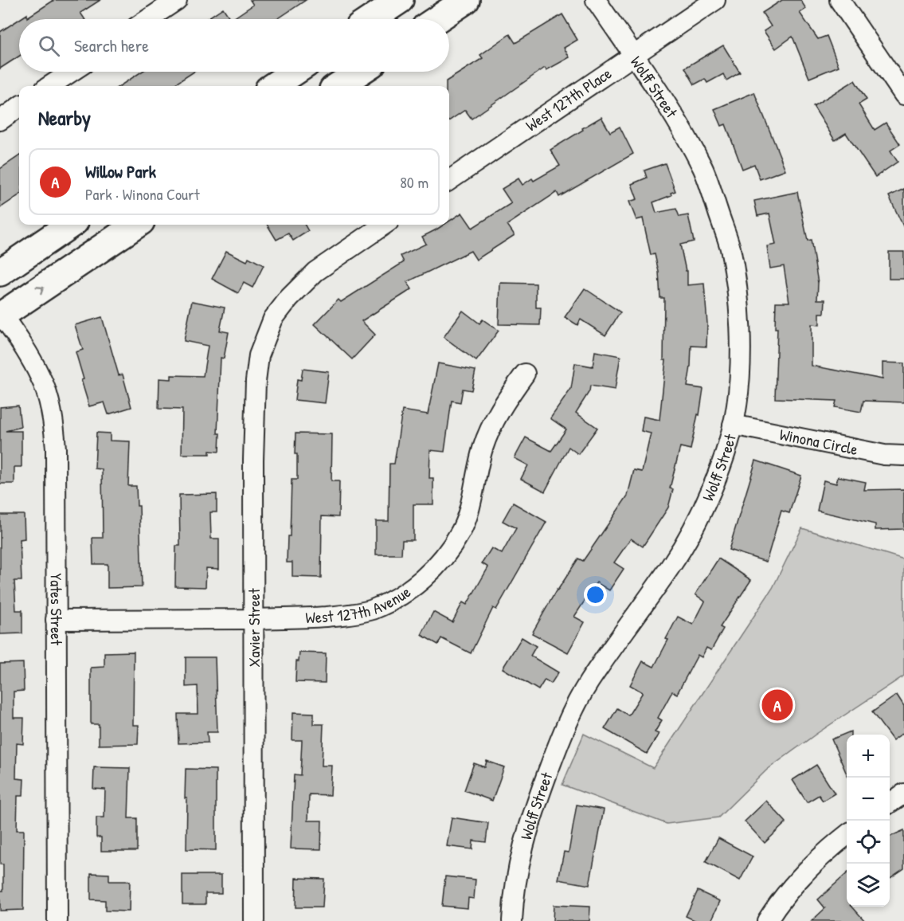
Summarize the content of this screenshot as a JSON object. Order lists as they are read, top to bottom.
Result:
{
  "streets": {
    "street": [
      "Wolff Street",
      "West 127th Place",
      "Winona Circle",
      "West 127th Avenue",
      "Yates Street",
      "Xavier Street"
    ]
  },
  "crossings": [
    ["Wolff Street", "West 127th Place"],
    ["Wolff Street", "Winona Circle"],
    ["West 127th Avenue", "Yates Street"],
    ["West 127th Avenue", "Xavier Street"]
  ],
  "page": {
    "search": "Search here",
    "heading": "Nearby",
    "list": [
      {
        "mark": "A",
        "name": "Willow Park",
        "note": "Park · Winona Court",
        "value": "80 m"
      }
    ],
    "pins": "A",
    "map_buttons": ["+", "−"]
  }
}
